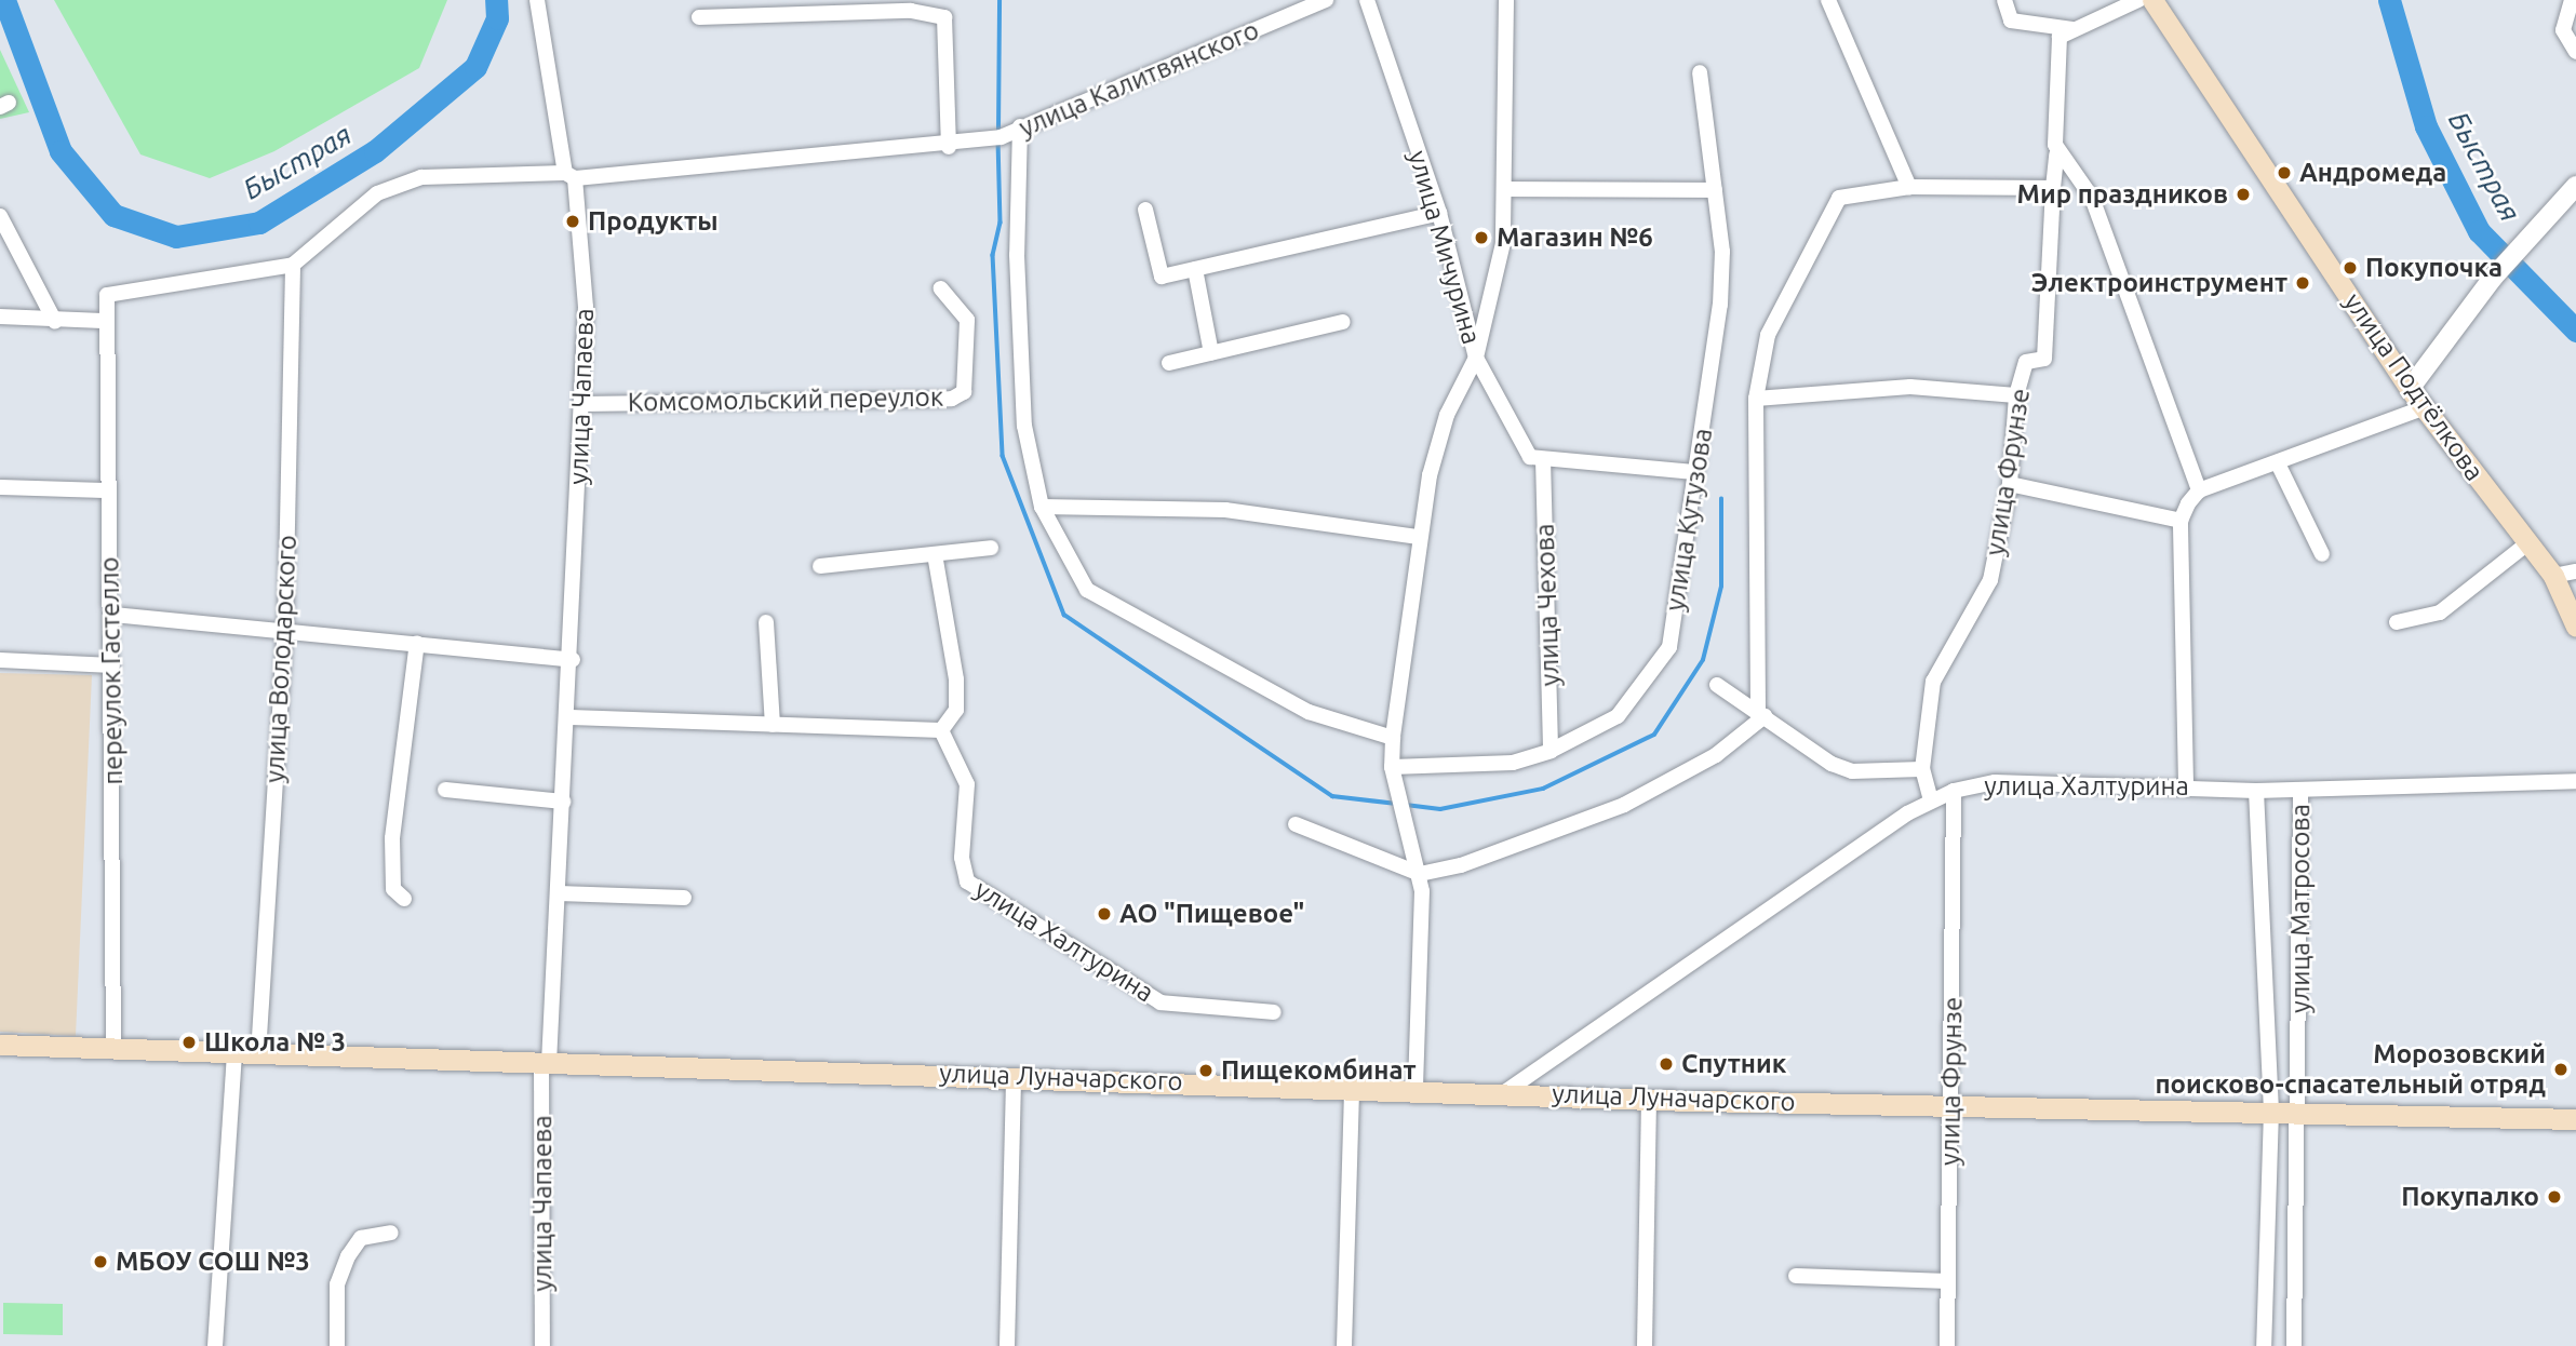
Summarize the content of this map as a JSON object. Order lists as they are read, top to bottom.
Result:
{
  "streets": {
    "main road": ["улица Подтёлкова", "улица Луначарского"],
    "street": [
      "улица Калитвянского",
      "улица Мичурина",
      "улица Чапаева",
      "Комсомольский переулок",
      "улица Фрунзе",
      "улица Кутузова",
      "улица Чехова",
      "улица Володарского",
      "переулок Гастелло",
      "улица Халтурина",
      "улица Матросова"
    ]
  },
  "crossings": [
    ["улица Калитвянского", "улица Чапаева"],
    ["улица Калитвянского", "улица Володарского"],
    ["улица Калитвянского", "переулок Гастелло"],
    ["улица Мичурина", "улица Кутузова"],
    ["улица Мичурина", "улица Луначарского"],
    ["улица Чапаева", "Комсомольский переулок"],
    ["улица Чапаева", "улица Луначарского"],
    ["улица Фрунзе", "улица Кутузова"],
    ["улица Фрунзе", "улица Халтурина"],
    ["улица Фрунзе", "улица Луначарского"],
    ["улица Кутузова", "улица Чехова"],
    ["улица Володарского", "переулок Гастелло"],
    ["улица Володарского", "улица Луначарского"],
    ["переулок Гастелло", "улица Луначарского"],
    ["улица Халтурина", "улица Матросова"],
    ["улица Халтурина", "улица Луначарского"],
    ["улица Матросова", "улица Луначарского"]
  ],
  "water": ["Быстрая"],
  "places": [
    "Андромеда",
    "Мир праздников",
    "Продукты",
    "Магазин №6",
    "Покупочка",
    "Электроинструмент",
    "АО \"Пищевое\"",
    "Школа № 3",
    "Спутник",
    "Морозовский поисково-спасательный отряд",
    "Пищекомбинат",
    "Покупалко",
    "МБОУ СОШ №3"
  ]
}
